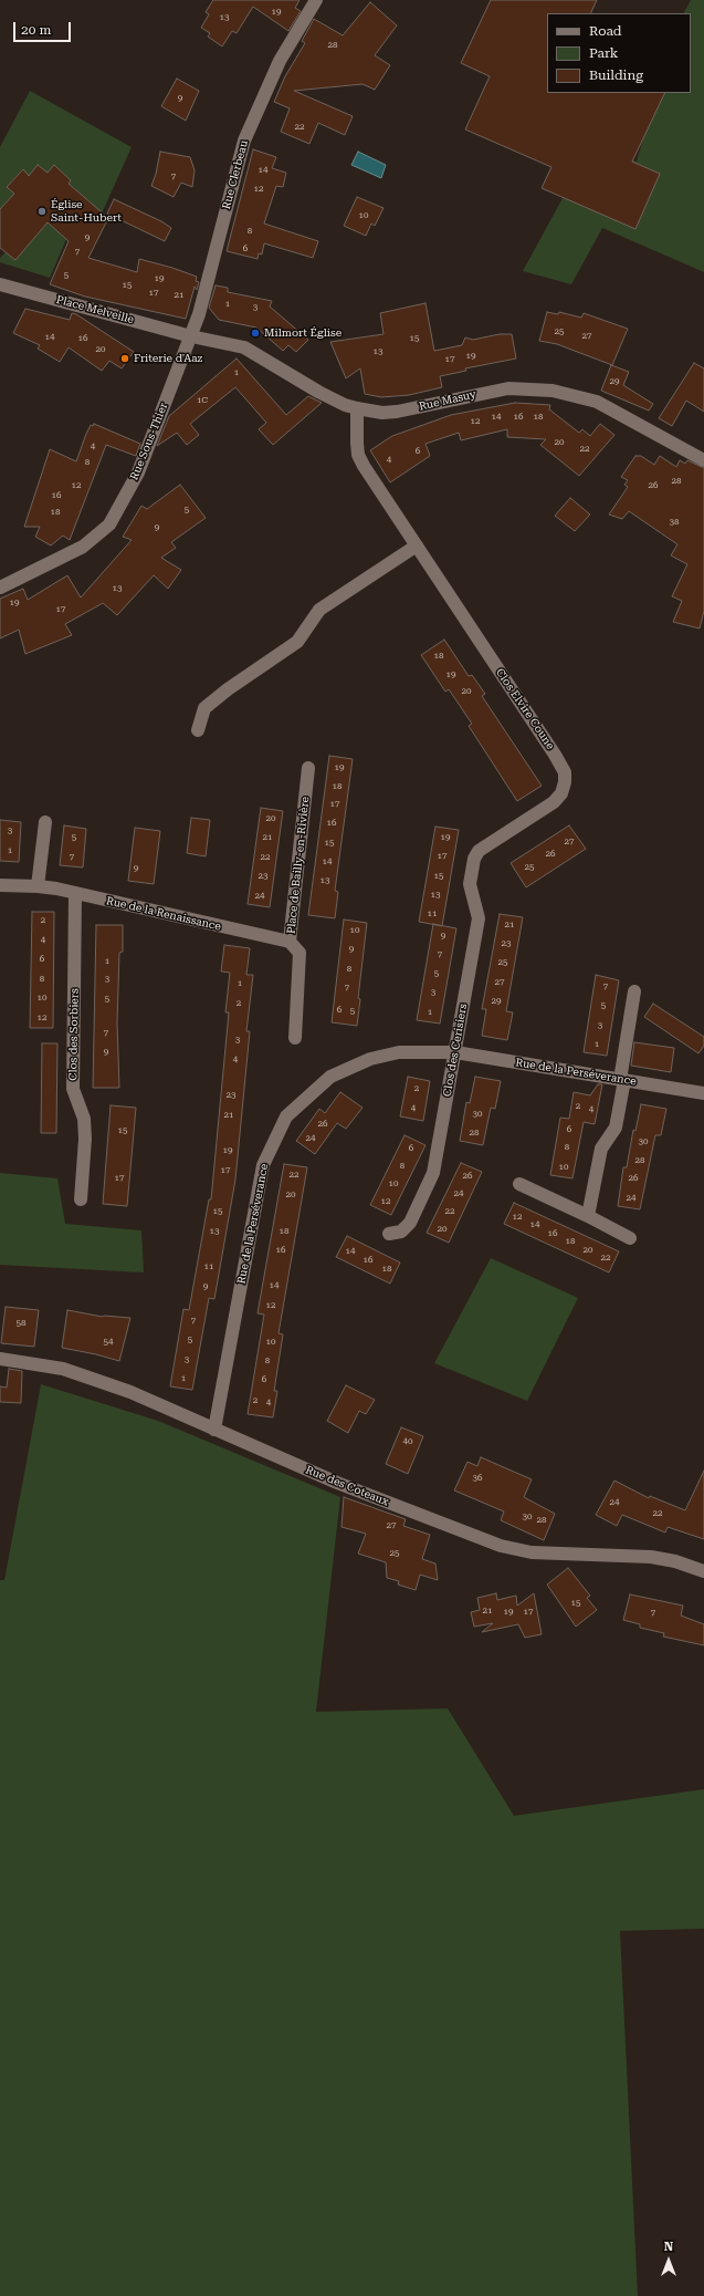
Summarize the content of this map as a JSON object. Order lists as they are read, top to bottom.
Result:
{
  "streets": {
    "street": [
      "Rue Clerbeau",
      "Place Melveille",
      "Rue Masuy",
      "Rue Sous-Thier",
      "Clos Elvire Coune",
      "Place de Bailly-en-Rivière",
      "Rue de la Renaissance",
      "Clos des Sorbiers",
      "Clos des Cerisiers",
      "Rue de la Perséverance",
      "Rue des Coteaux"
    ]
  },
  "crossings": [
    ["Rue Clerbeau", "Place Melveille"],
    ["Rue Clerbeau", "Rue Masuy"],
    ["Rue Clerbeau", "Rue Sous-Thier"],
    ["Place Melveille", "Rue Masuy"],
    ["Place Melveille", "Rue Sous-Thier"],
    ["Rue Masuy", "Rue Sous-Thier"],
    ["Rue Masuy", "Clos Elvire Coune"],
    ["Clos Elvire Coune", "Clos des Cerisiers"],
    ["Place de Bailly-en-Rivière", "Rue de la Renaissance"],
    ["Rue de la Renaissance", "Clos des Sorbiers"],
    ["Clos des Cerisiers", "Rue de la Perséverance"],
    ["Rue de la Perséverance", "Rue des Coteaux"]
  ],
  "places": ["Église Saint-Hubert", "Milmort Église", "Friterie d'Aaz"],
  "house_numbers": [
    "19",
    "13",
    "28",
    "9",
    "22",
    "14",
    "7",
    "12",
    "10",
    "8",
    "9",
    "6",
    "7",
    "5",
    "19",
    "15",
    "17",
    "21",
    "1",
    "3",
    "25",
    "27",
    "14",
    "16",
    "15",
    "20",
    "13",
    "19",
    "17",
    "1",
    "29",
    "1C",
    "14",
    "16",
    "18",
    "12",
    "20",
    "4",
    "22",
    "6",
    "4",
    "8",
    "28",
    "12",
    "26",
    "16",
    "5",
    "18",
    "38",
    "9",
    "13",
    "19",
    "17",
    "18",
    "19",
    "20",
    "19",
    "18",
    "17",
    "20",
    "16",
    "3",
    "5",
    "21",
    "19",
    "27",
    "15",
    "1",
    "26",
    "17",
    "7",
    "22",
    "14",
    "25",
    "9",
    "23",
    "15",
    "13",
    "13",
    "24",
    "11",
    "2",
    "21",
    "10",
    "9",
    "4",
    "23",
    "9",
    "7",
    "6",
    "1",
    "25",
    "8",
    "5",
    "8",
    "3",
    "27",
    "1",
    "7",
    "7",
    "3",
    "10",
    "5",
    "29",
    "2",
    "5",
    "6",
    "5",
    "1",
    "12",
    "3",
    "7",
    "3",
    "1",
    "9",
    "4",
    "2",
    "23",
    "2",
    "4",
    "4",
    "30",
    "21",
    "26",
    "6",
    "15",
    "28",
    "24",
    "30",
    "8",
    "6",
    "19",
    "28",
    "8",
    "10",
    "17",
    "22",
    "26",
    "17",
    "26",
    "10",
    "24",
    "20",
    "24",
    "12",
    "15",
    "22",
    "12",
    "14",
    "20",
    "13",
    "18",
    "16",
    "18",
    "16",
    "20",
    "14",
    "22",
    "16",
    "11",
    "18",
    "14",
    "9",
    "12",
    "7",
    "58",
    "5",
    "54",
    "10",
    "3",
    "8",
    "1",
    "6",
    "2",
    "4",
    "40",
    "36",
    "24",
    "22",
    "30",
    "28",
    "27",
    "25",
    "15",
    "21",
    "19",
    "17",
    "7"
  ],
  "legend": ["Road", "Park", "Building"],
  "scale_bar": "20 m",
  "north": "top"
}
